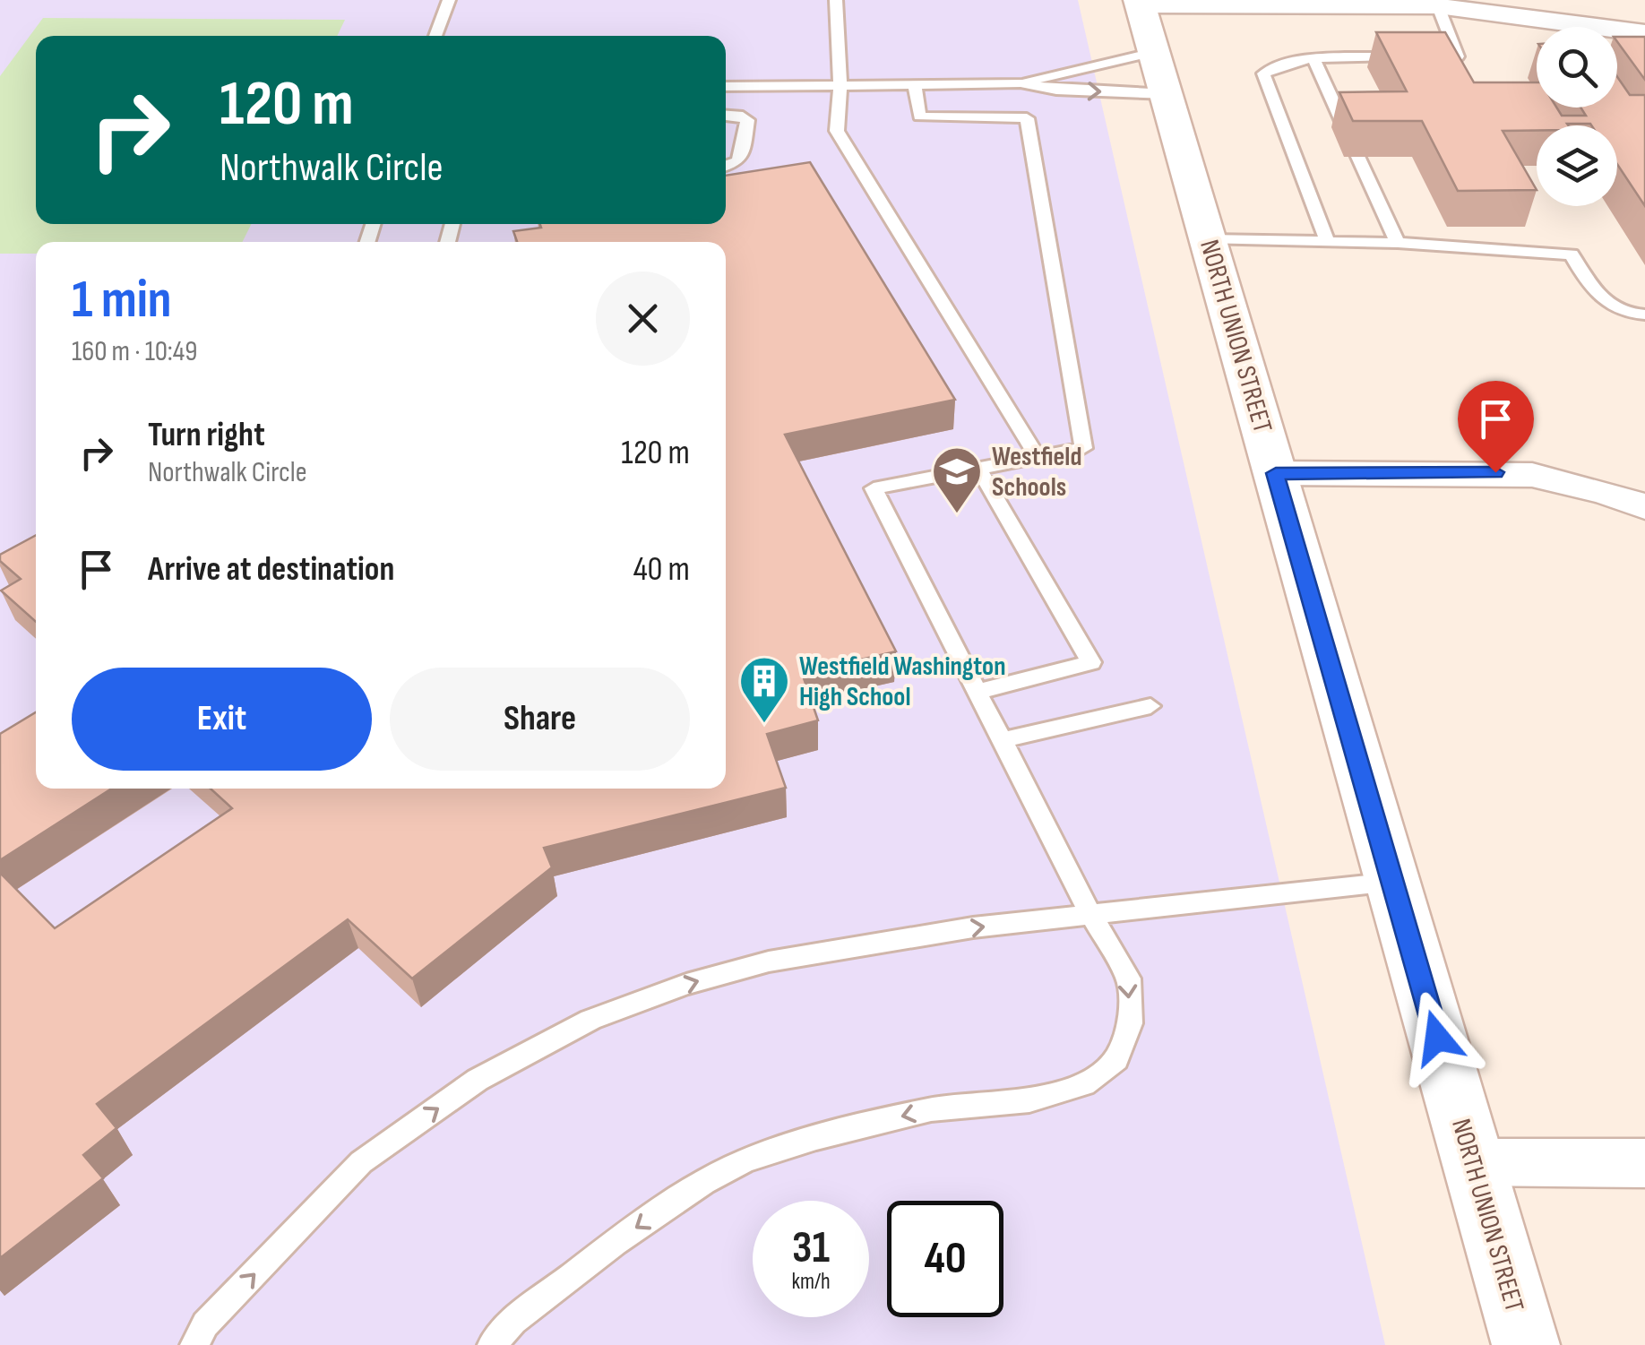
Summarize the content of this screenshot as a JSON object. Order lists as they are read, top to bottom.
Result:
{
  "streets": {
    "street": ["NORTH UNION STREET"]
  },
  "places": {
    "school or university": ["Westfield Schools"],
    "building": ["Westfield Washington High School"]
  },
  "page": {
    "turn": ["120 m", "Northwalk Circle"],
    "heading": ["1 min", "160 m · 10:49"],
    "list": [
      {
        "name": "Turn right",
        "note": "Northwalk Circle",
        "value": "120 m"
      },
      {
        "name": "Arrive at destination",
        "value": "40 m"
      }
    ],
    "buttons": ["Exit", "Share"],
    "speed": "31 km/h",
    "limit": "40"
  }
}
